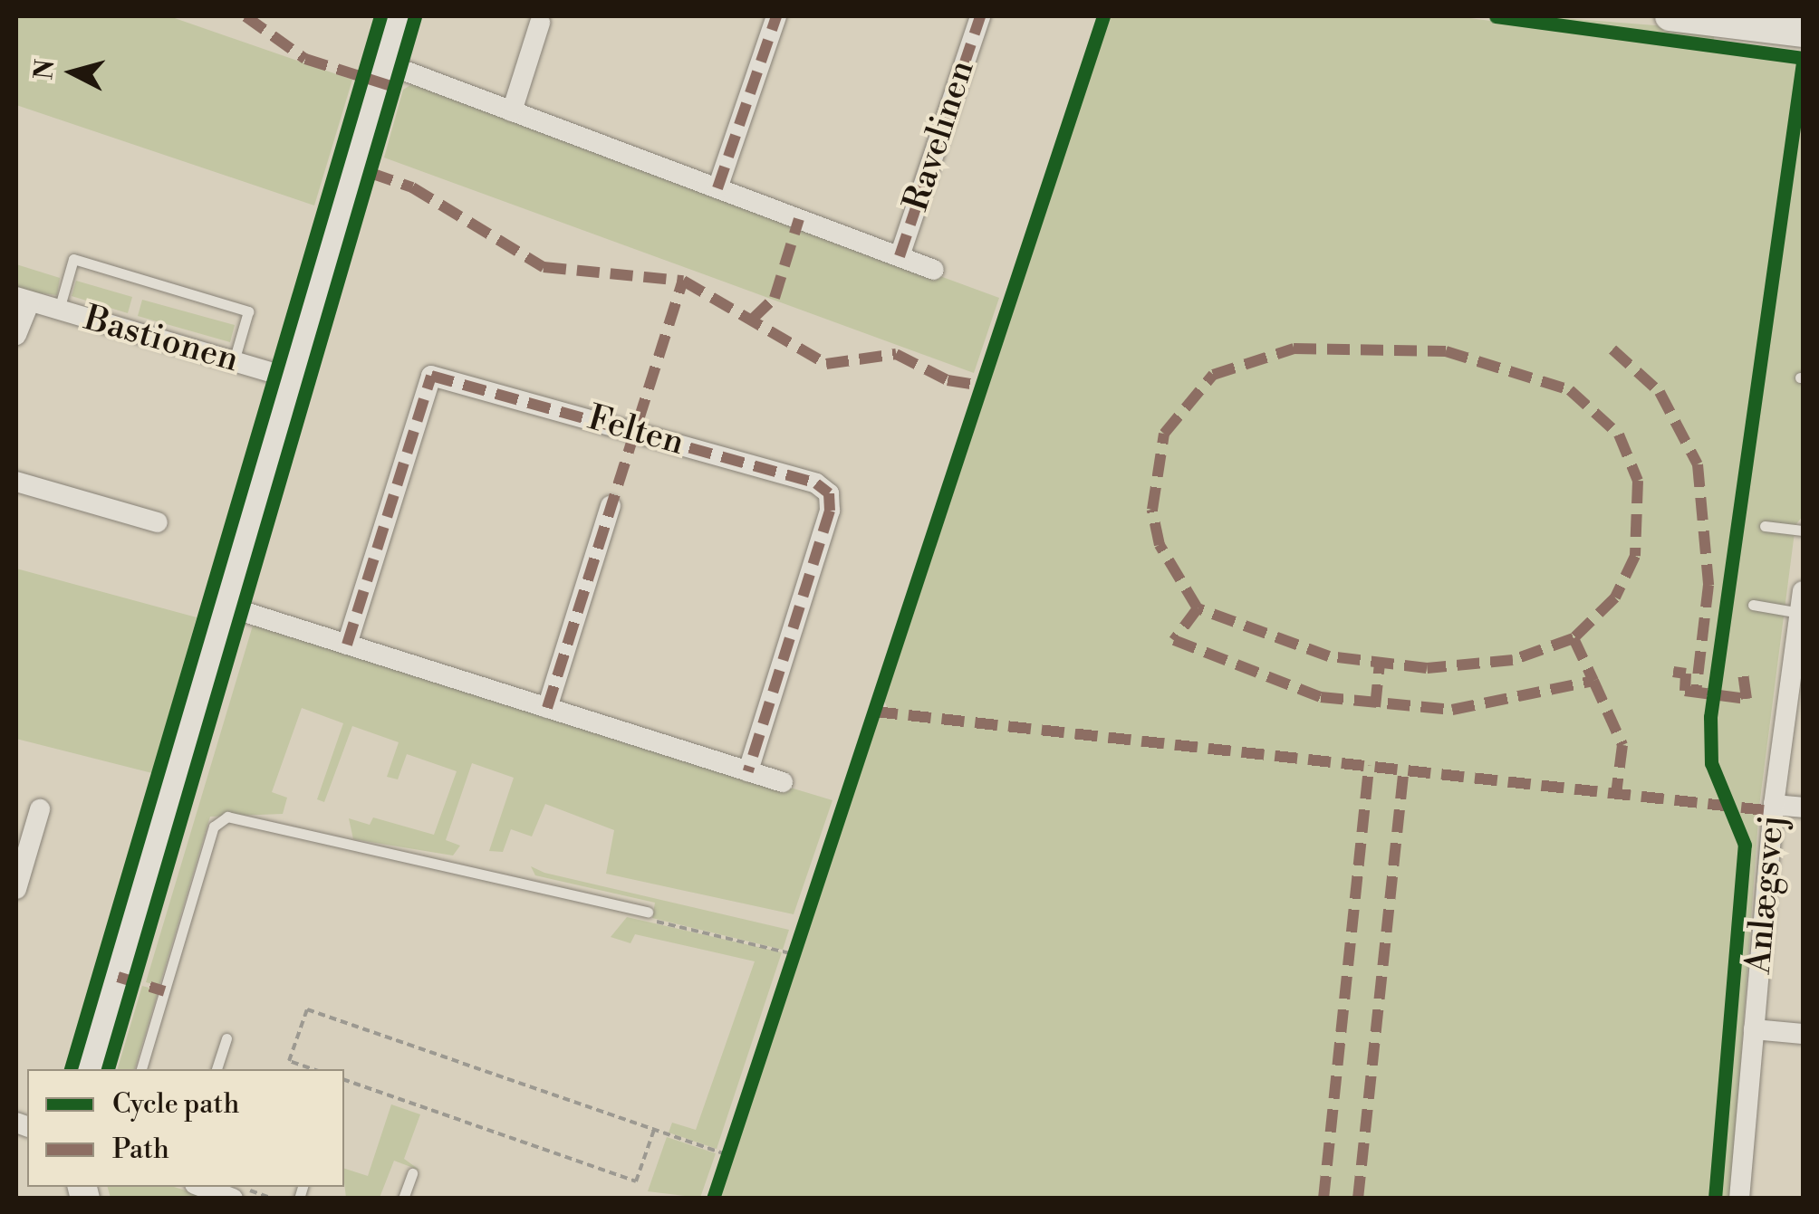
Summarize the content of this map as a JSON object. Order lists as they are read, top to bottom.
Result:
{
  "streets": {
    "street": [
      "Ravelinen",
      "Bastionen",
      "Felten",
      "Anlægsvej"
    ]
  },
  "legend": ["Cycle path", "Path"],
  "north": "left"
}
